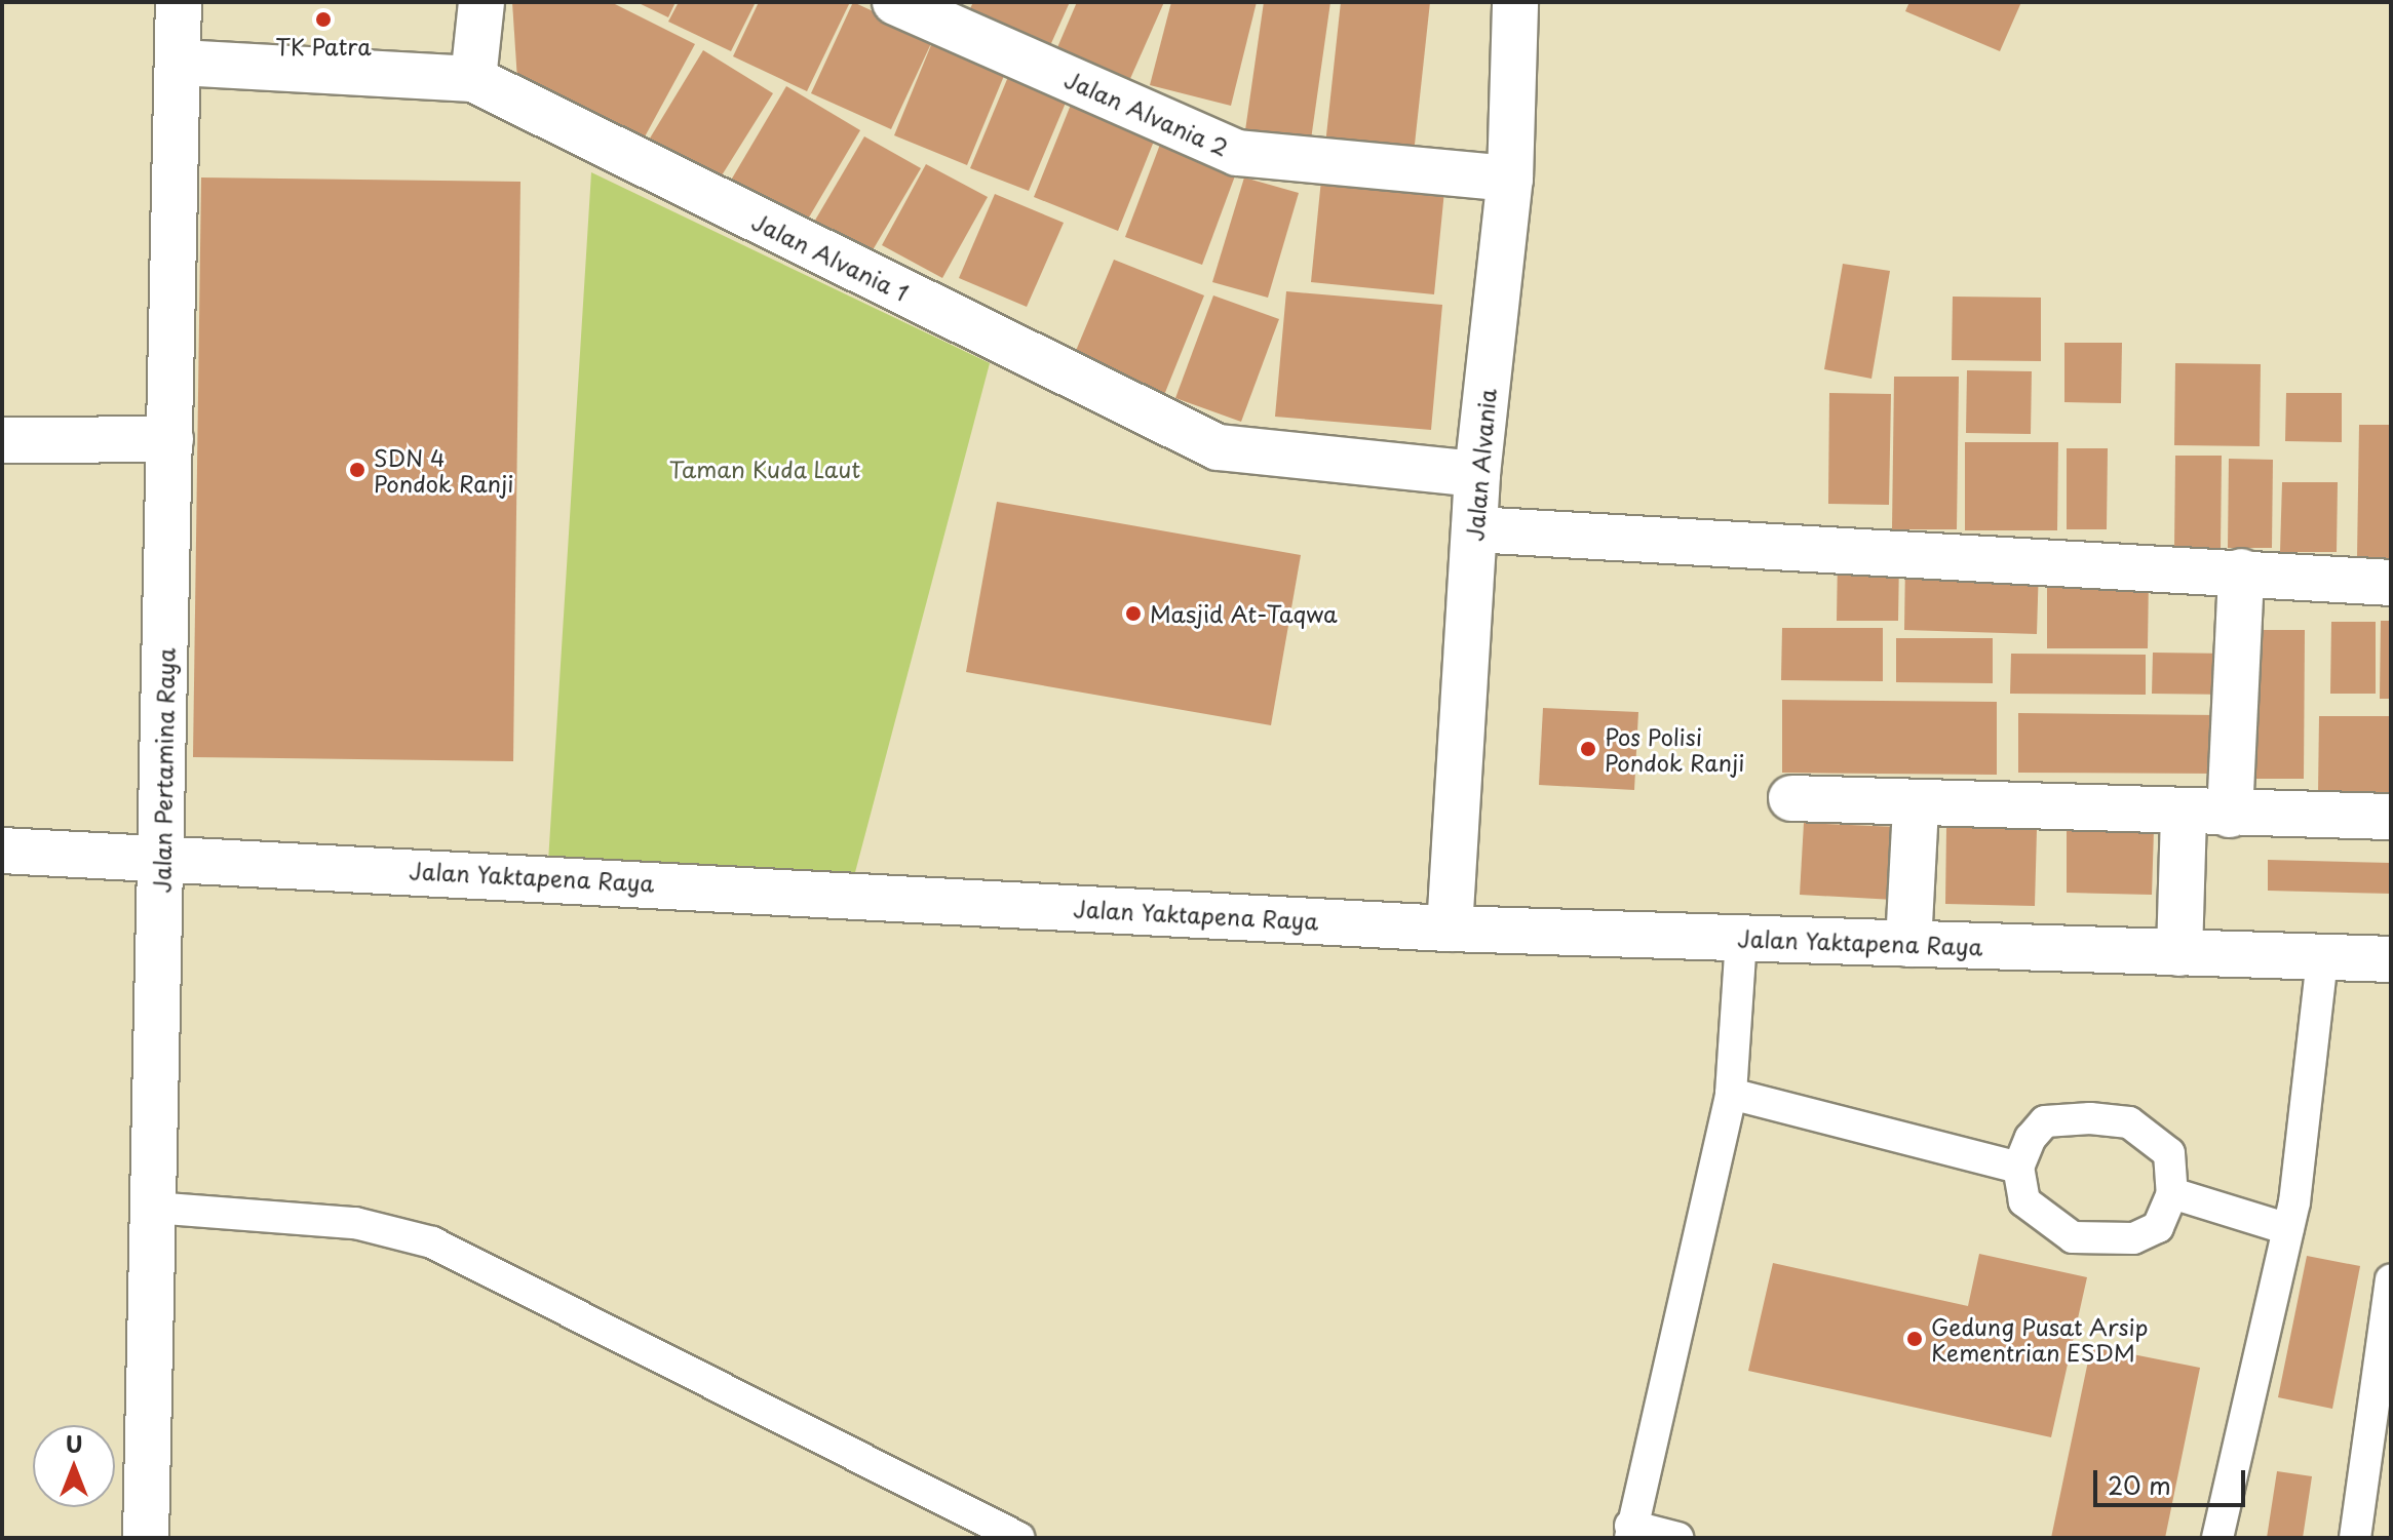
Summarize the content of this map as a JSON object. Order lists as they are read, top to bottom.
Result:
{
  "streets": {
    "street": [
      "Jalan Alvania 2",
      "Jalan Alvania 1",
      "Jalan Alvania",
      "Jalan Pertamina Raya",
      "Jalan Yaktapena Raya"
    ]
  },
  "crossings": [
    ["Jalan Alvania 2", "Jalan Alvania"],
    ["Jalan Alvania 1", "Jalan Alvania"],
    ["Jalan Alvania 1", "Jalan Pertamina Raya"],
    ["Jalan Alvania", "Jalan Yaktapena Raya"],
    ["Jalan Pertamina Raya", "Jalan Yaktapena Raya"]
  ],
  "parks": ["Taman Kuda Laut"],
  "places": [
    "TK Patra",
    "SDN 4 Pondok Ranji",
    "Masjid At-Taqwa",
    "Pos Polisi Pondok Ranji",
    "Gedung Pusat Arsip Kementrian ESDM"
  ],
  "scale_bar": "20 m",
  "north": "top"
}
